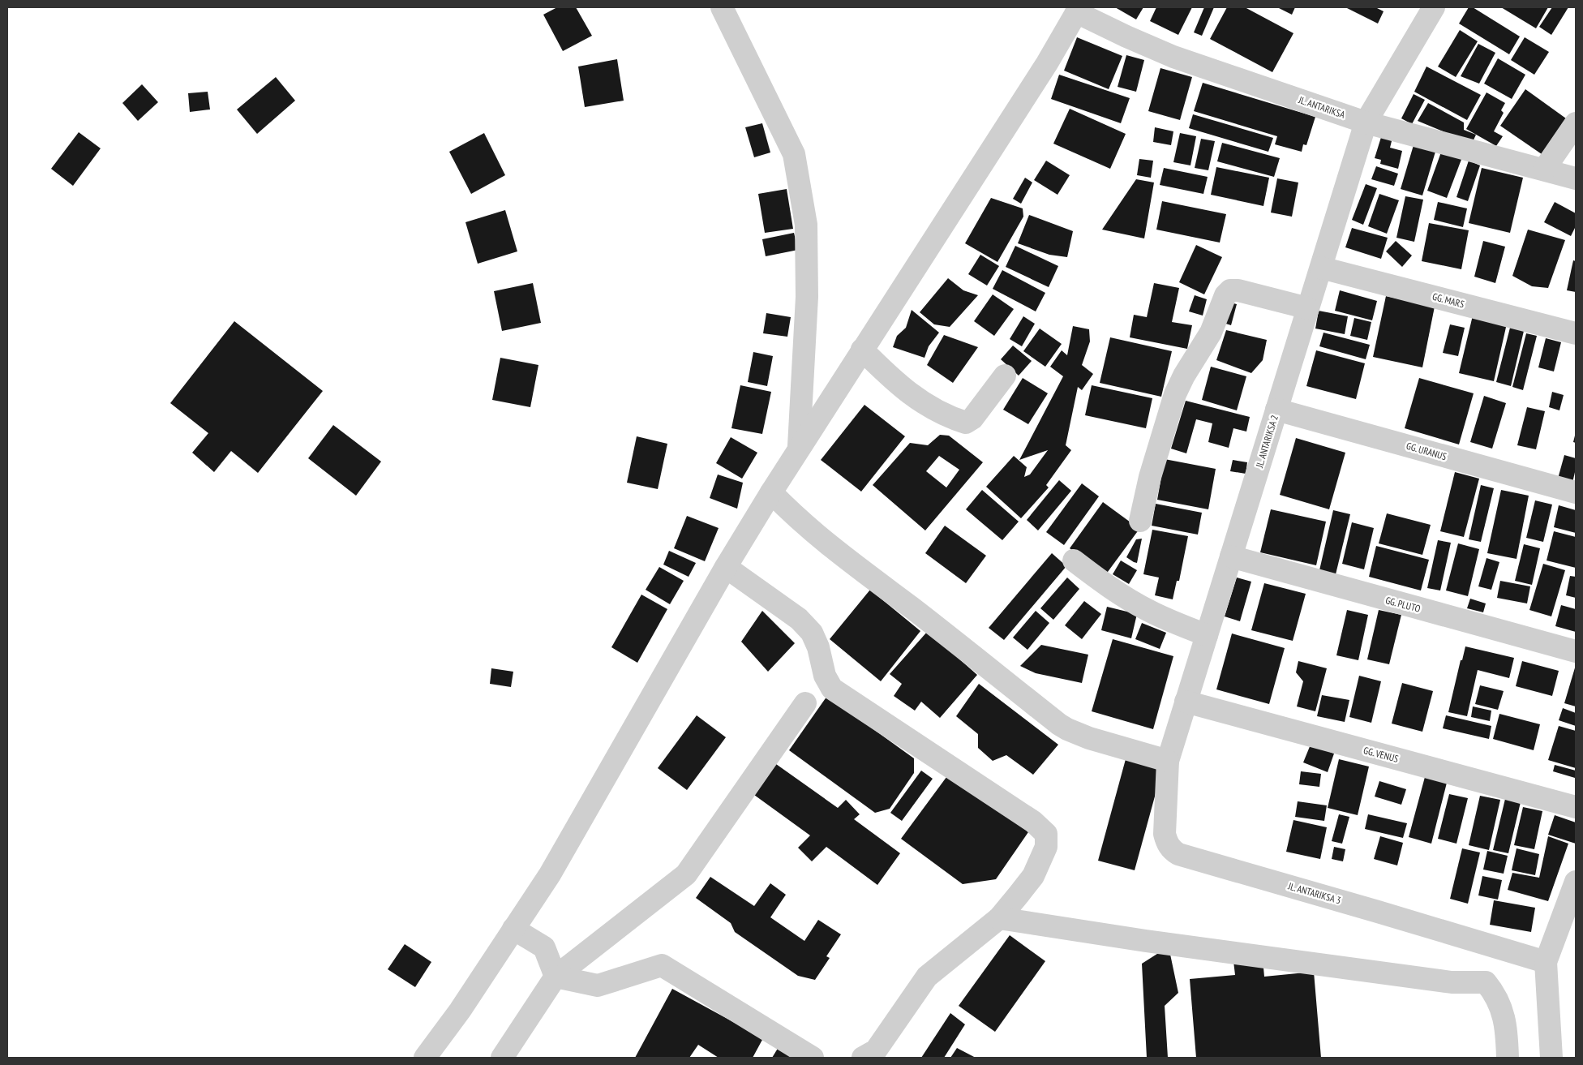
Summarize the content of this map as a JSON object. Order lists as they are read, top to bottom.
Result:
{
  "streets": {
    "street": [
      "JL. ANTARIKSA",
      "GG. MARS",
      "JL. ANTARIKSA 2",
      "GG. URANUS",
      "GG. PLUTO",
      "GG. VENUS",
      "JL. ANTARIKSA 3"
    ]
  },
  "crossings": [
    ["JL. ANTARIKSA", "JL. ANTARIKSA 2"],
    ["GG. MARS", "JL. ANTARIKSA 2"],
    ["JL. ANTARIKSA 2", "GG. URANUS"],
    ["JL. ANTARIKSA 2", "GG. PLUTO"],
    ["JL. ANTARIKSA 2", "GG. VENUS"],
    ["JL. ANTARIKSA 2", "JL. ANTARIKSA 3"]
  ]
}
